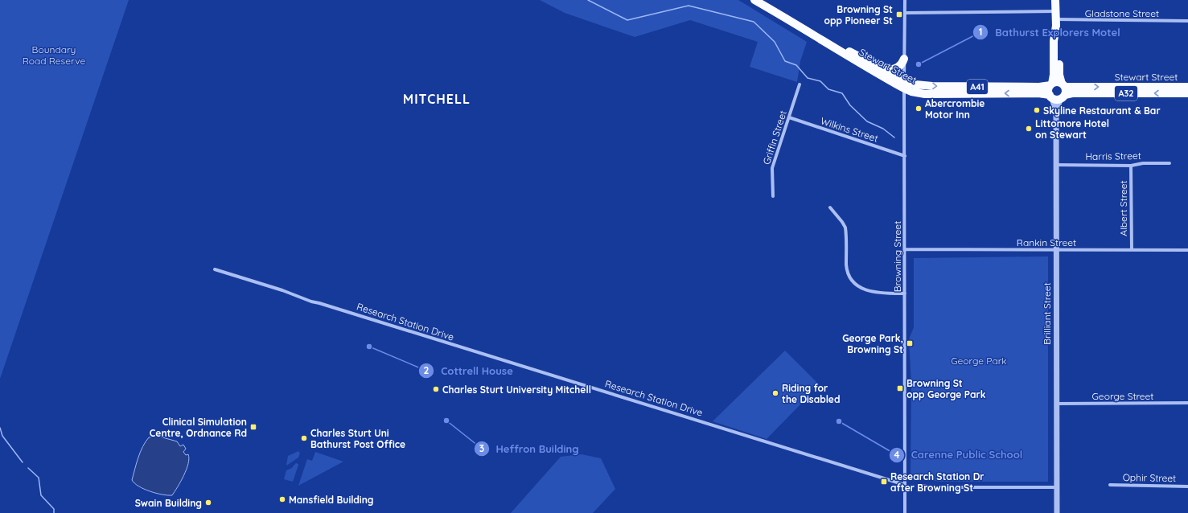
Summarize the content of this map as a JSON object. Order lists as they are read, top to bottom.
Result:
{
  "streets": {
    "highway": [
      "Stewart Street",
      "A41",
      "A32",
      "Brilliant Street"
    ],
    "street": [
      "Gladstone Street",
      "Wilkins Street",
      "Griffin Street",
      "Harris Street",
      "Albert Street",
      "Rankin Street",
      "Browning Street",
      "Research Station Drive",
      "George Street",
      "Ophir Street"
    ]
  },
  "crossings": [
    ["Gladstone Street", "Browning Street"],
    ["Gladstone Street", "Brilliant Street"],
    ["Stewart Street", "A32"],
    ["Stewart Street", "Browning Street"],
    ["Stewart Street", "Brilliant Street"],
    ["A32", "Brilliant Street"],
    ["Wilkins Street", "Griffin Street"],
    ["Wilkins Street", "Browning Street"],
    ["Harris Street", "Albert Street"],
    ["Harris Street", "Brilliant Street"],
    ["Albert Street", "Rankin Street"],
    ["Rankin Street", "Browning Street"],
    ["Rankin Street", "Brilliant Street"],
    ["Browning Street", "Research Station Drive"],
    ["Brilliant Street", "George Street"]
  ],
  "districts": ["MITCHELL"],
  "parks": ["Boundary Road Reserve", "George Park"],
  "places": {
    "transit": [
      "Browning St opp Pioneer St",
      "George Park, Browning St",
      "Browning St opp George Park",
      "Clinical Simulation Centre, Ordnance Rd",
      "Research Station Dr after Browning St"
    ],
    "other": [
      "Bathurst Explorers Motel",
      "Abercrombie Motor Inn",
      "Skyline Restaurant & Bar",
      "Littomore Hotel on Stewart",
      "Cottrell House",
      "Charles Sturt University Mitchell",
      "Riding for the Disabled",
      "Heffron Building",
      "Carenne Public School",
      "Charles Sturt Uni Bathurst Post Office",
      "Mansfield Building",
      "Swain Building"
    ]
  }
}
